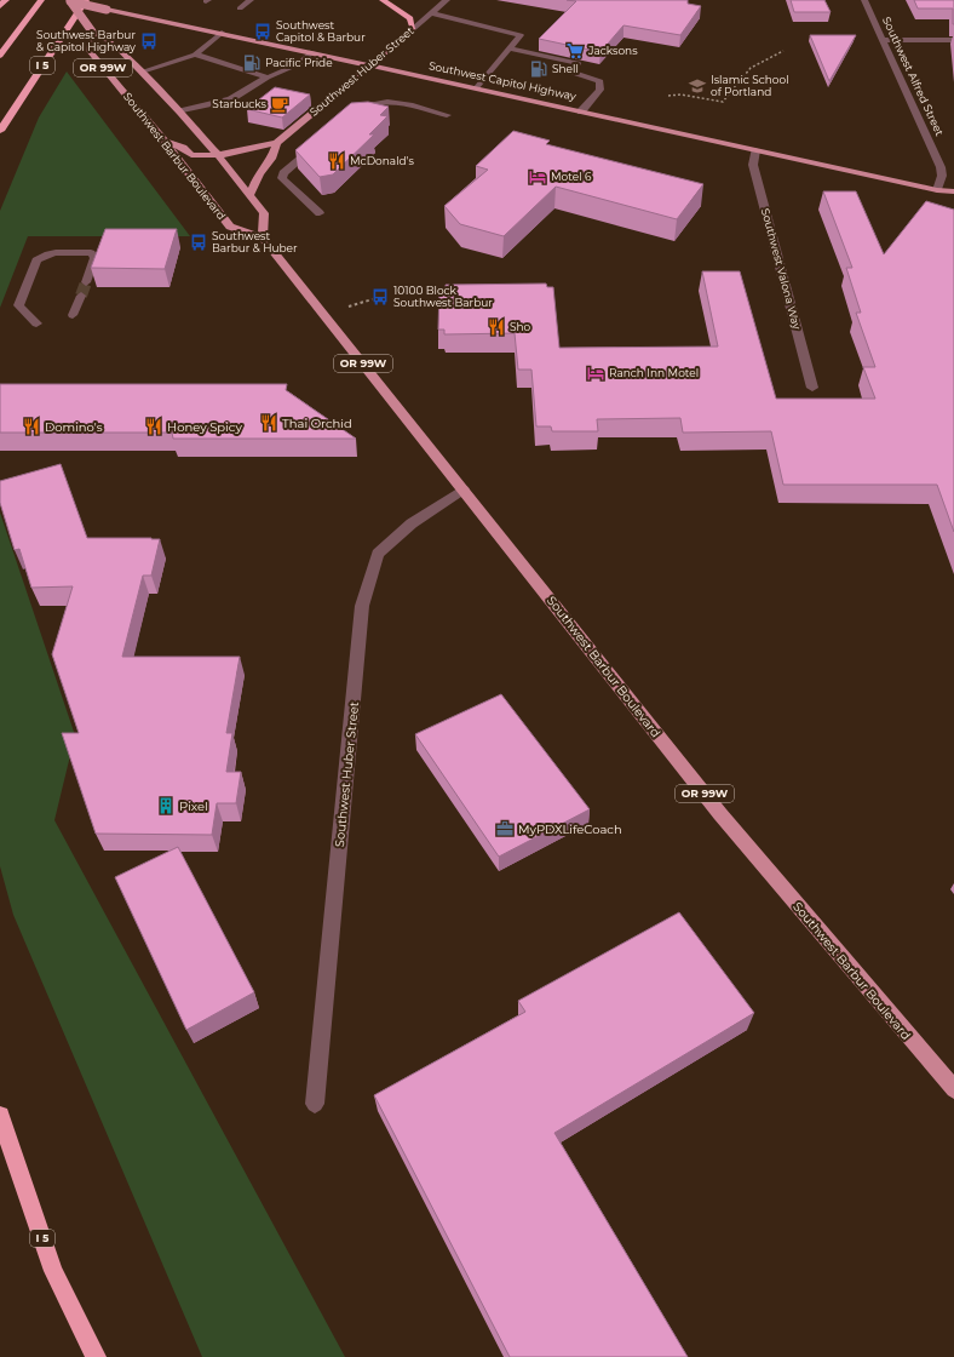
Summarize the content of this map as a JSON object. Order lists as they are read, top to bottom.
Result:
{
  "streets": {
    "highway": ["I 5"],
    "main road": [
      "OR 99W",
      "Southwest Huber Street",
      "Southwest Capitol Highway",
      "Southwest Barbur Boulevard"
    ],
    "street": ["Southwest Alfred Street", "Southwest Valona Way"]
  },
  "crossings": [
    ["OR 99W", "Southwest Capitol Highway"],
    ["OR 99W", "Southwest Barbur Boulevard"],
    ["Southwest Huber Street", "Southwest Capitol Highway"],
    ["Southwest Huber Street", "Southwest Barbur Boulevard"],
    ["Southwest Alfred Street", "Southwest Capitol Highway"],
    ["Southwest Capitol Highway", "Southwest Valona Way"]
  ],
  "places": {
    "bus stop": [
      "Southwest Capitol & Barbur",
      "Southwest Barbur & Capitol Highway",
      "Southwest Barbur & Huber",
      "10100 Block Southwest Barbur"
    ],
    "supermarket": ["Jacksons"],
    "fuel station": ["Pacific Pride", "Shell"],
    "school or university": ["Islamic School of Portland"],
    "cafe": ["Starbucks"],
    "restaurant": [
      "McDonald's",
      "Sho",
      "Thai Orchid",
      "Domino's",
      "Honey Spicy"
    ],
    "hotel": ["Motel 6", "Ranch Inn Motel"],
    "building": ["Pixel"],
    "office": ["MyPDXLifeCoach"]
  }
}
